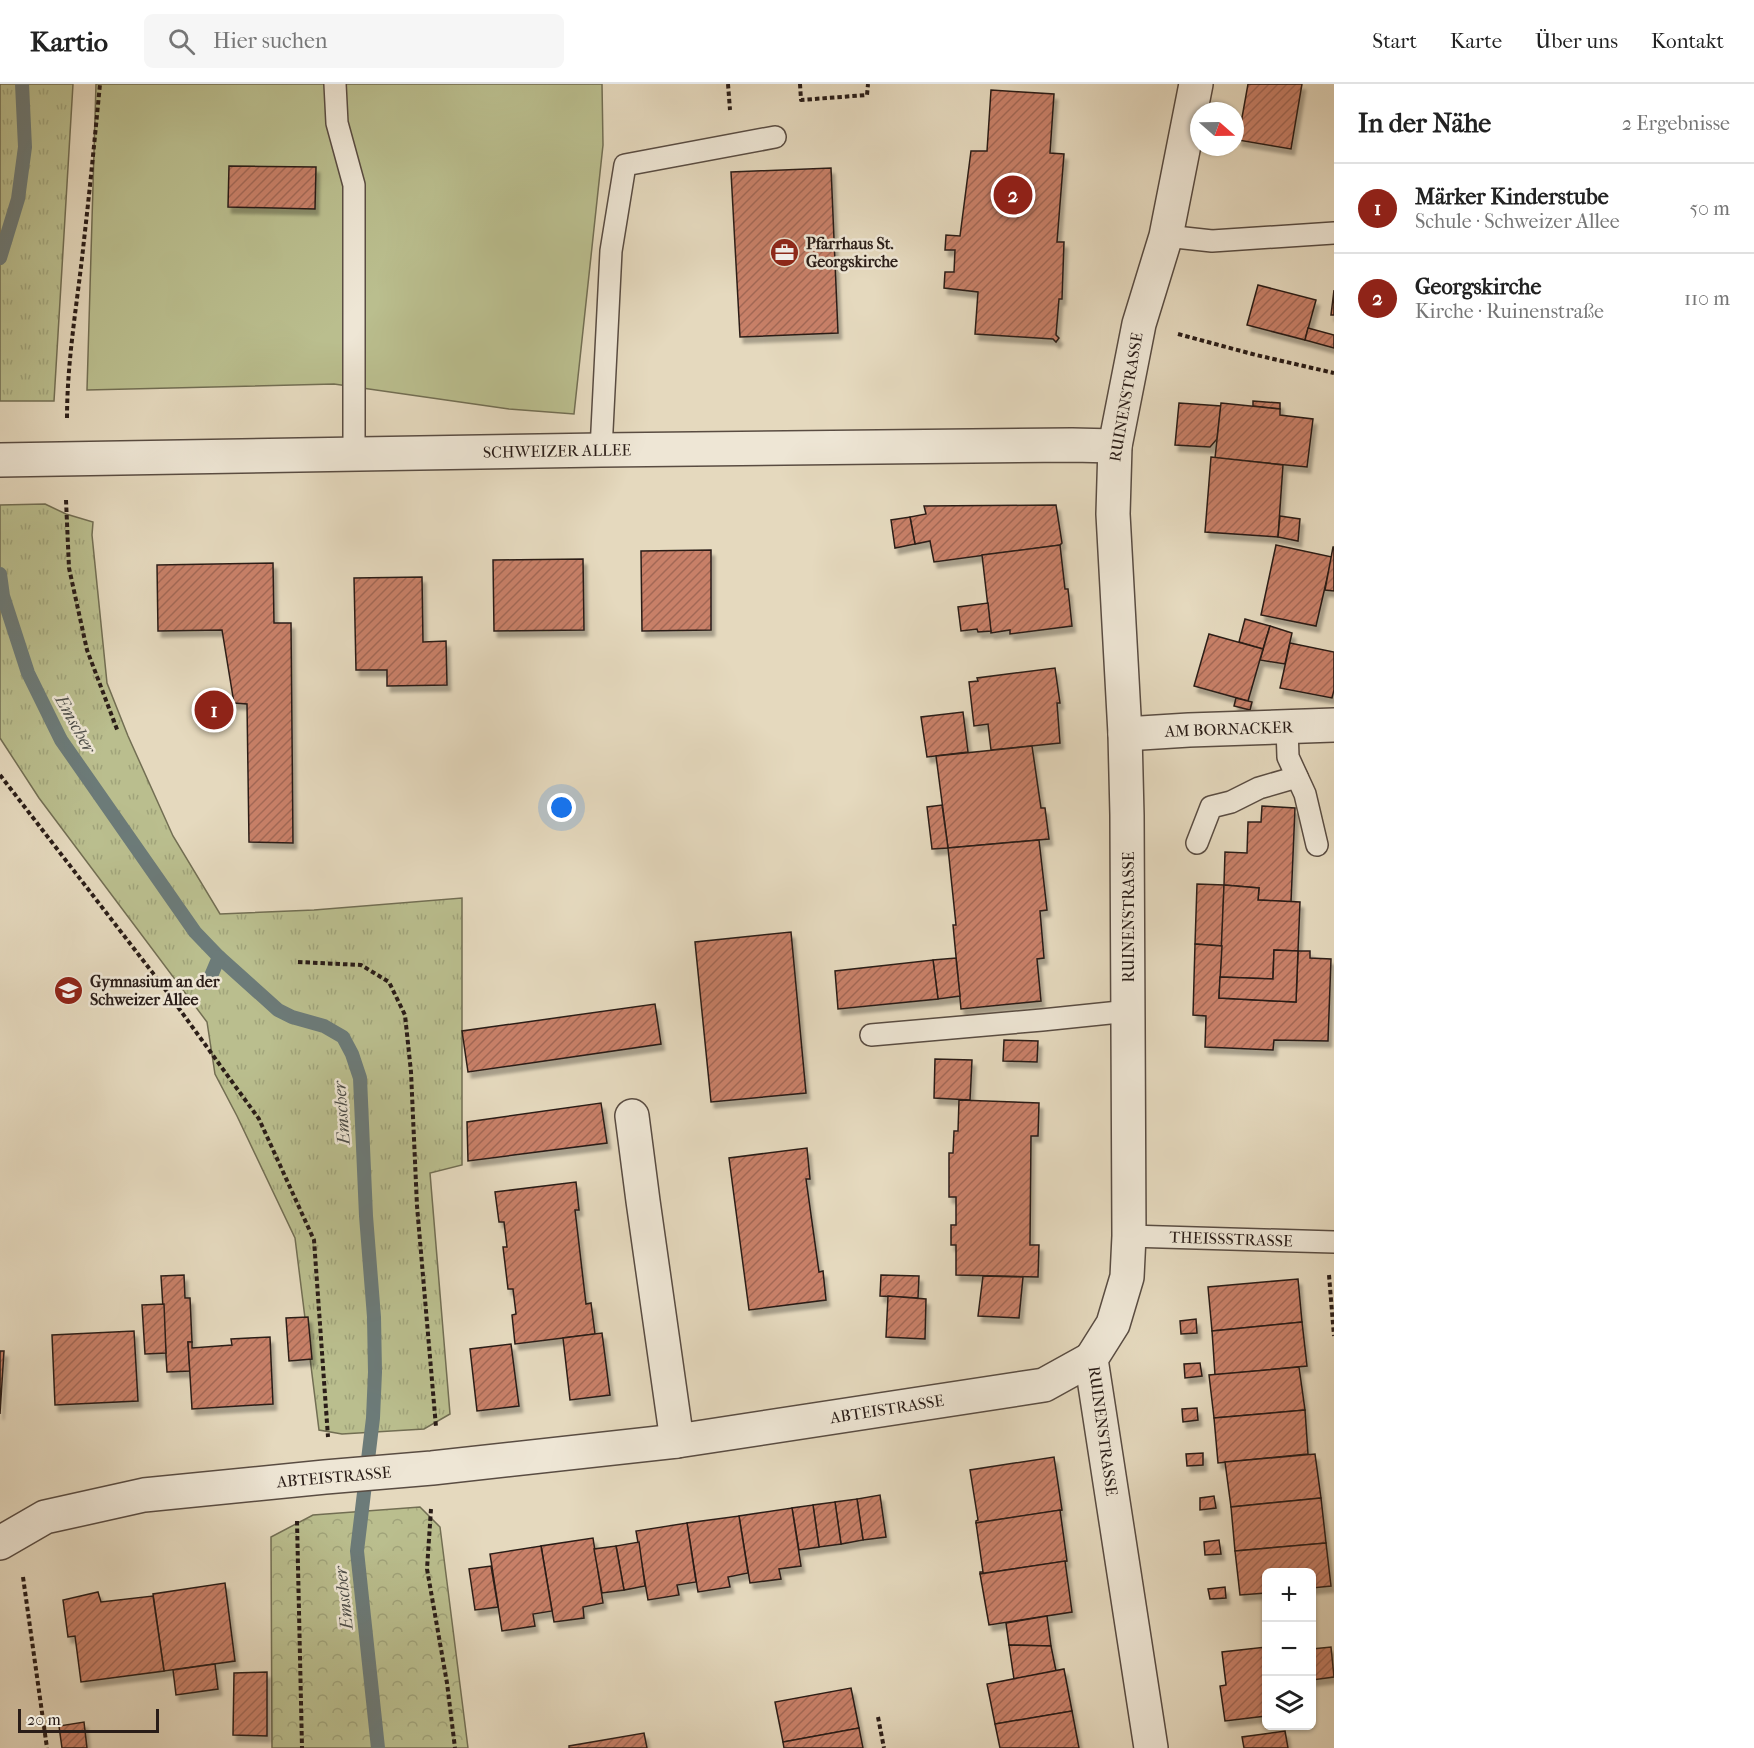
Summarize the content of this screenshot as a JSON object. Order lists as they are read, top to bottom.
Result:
{
  "streets": {
    "street": [
      "RUINENSTRASSE",
      "SCHWEIZER ALLEE",
      "AM BORNACKER",
      "ABTEISTRASSE"
    ],
    "lane": ["THEISSSTRASSE"]
  },
  "crossings": [
    ["RUINENSTRASSE", "SCHWEIZER ALLEE"],
    ["RUINENSTRASSE", "AM BORNACKER"],
    ["RUINENSTRASSE", "THEISSSTRASSE"],
    ["RUINENSTRASSE", "ABTEISTRASSE"]
  ],
  "water": ["Emscher"],
  "places": {
    "office": ["Pfarrhaus St. Georgskirche"],
    "school or university": ["Gymnasium an der Schweizer Allee"]
  },
  "scale_bar": "20 m",
  "north": "right",
  "page": {
    "header": "Kartio",
    "search": "Hier suchen",
    "nav": [
      "Start",
      "Karte",
      "Über uns",
      "Kontakt"
    ],
    "heading": ["In der Nähe", "2 Ergebnisse"],
    "list": [
      {
        "mark": "1",
        "name": "Märker Kinderstube",
        "note": "Schule · Schweizer Allee",
        "value": "50 m"
      },
      {
        "mark": "2",
        "name": "Georgskirche",
        "note": "Kirche · Ruinenstraße",
        "value": "110 m"
      }
    ],
    "pins": ["2", "1"],
    "map_buttons": ["+", "−"],
    "scale": "20 m"
  }
}
